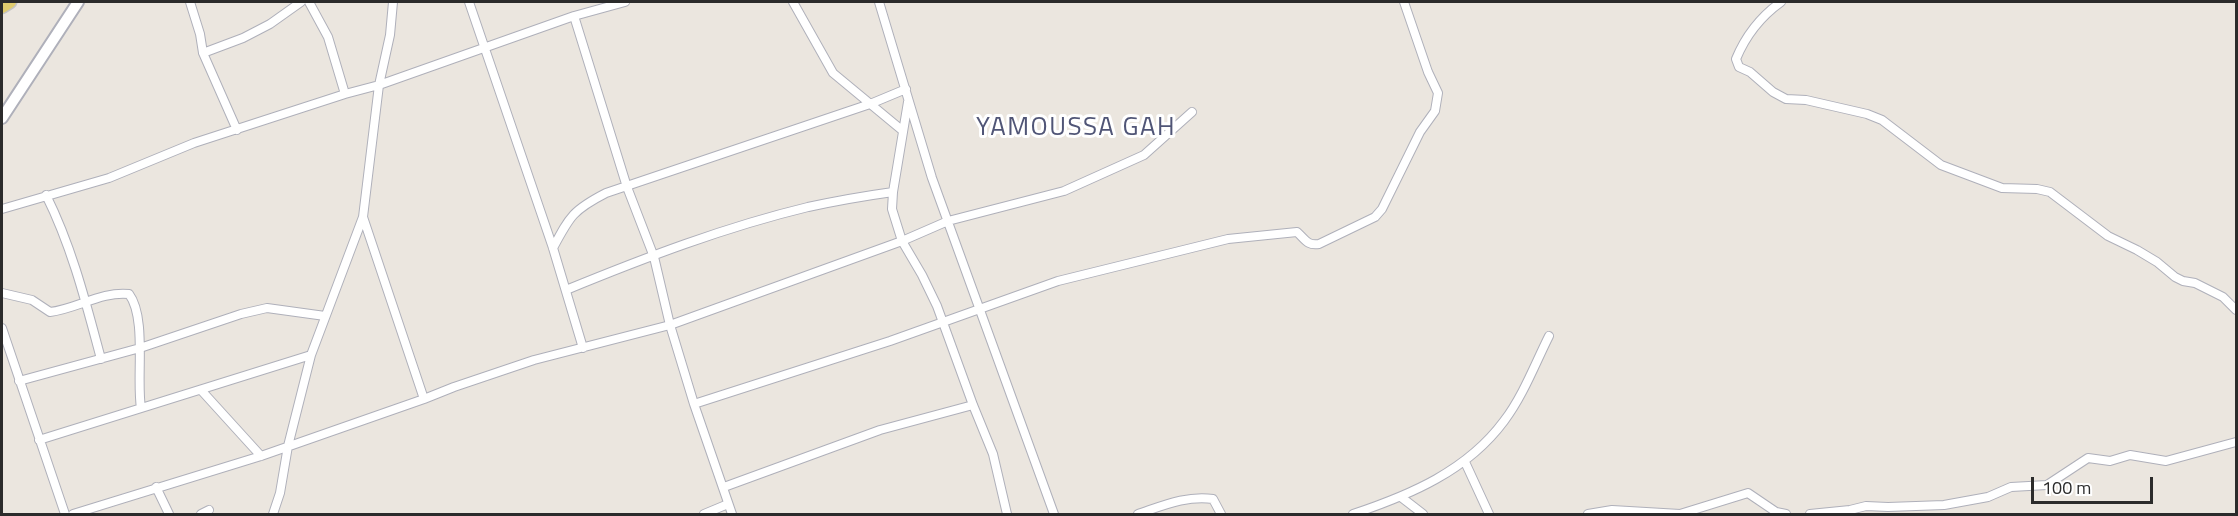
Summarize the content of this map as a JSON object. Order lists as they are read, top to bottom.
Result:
{
  "districts": ["YAMOUSSA GAH"],
  "scale_bar": "100 m"
}
